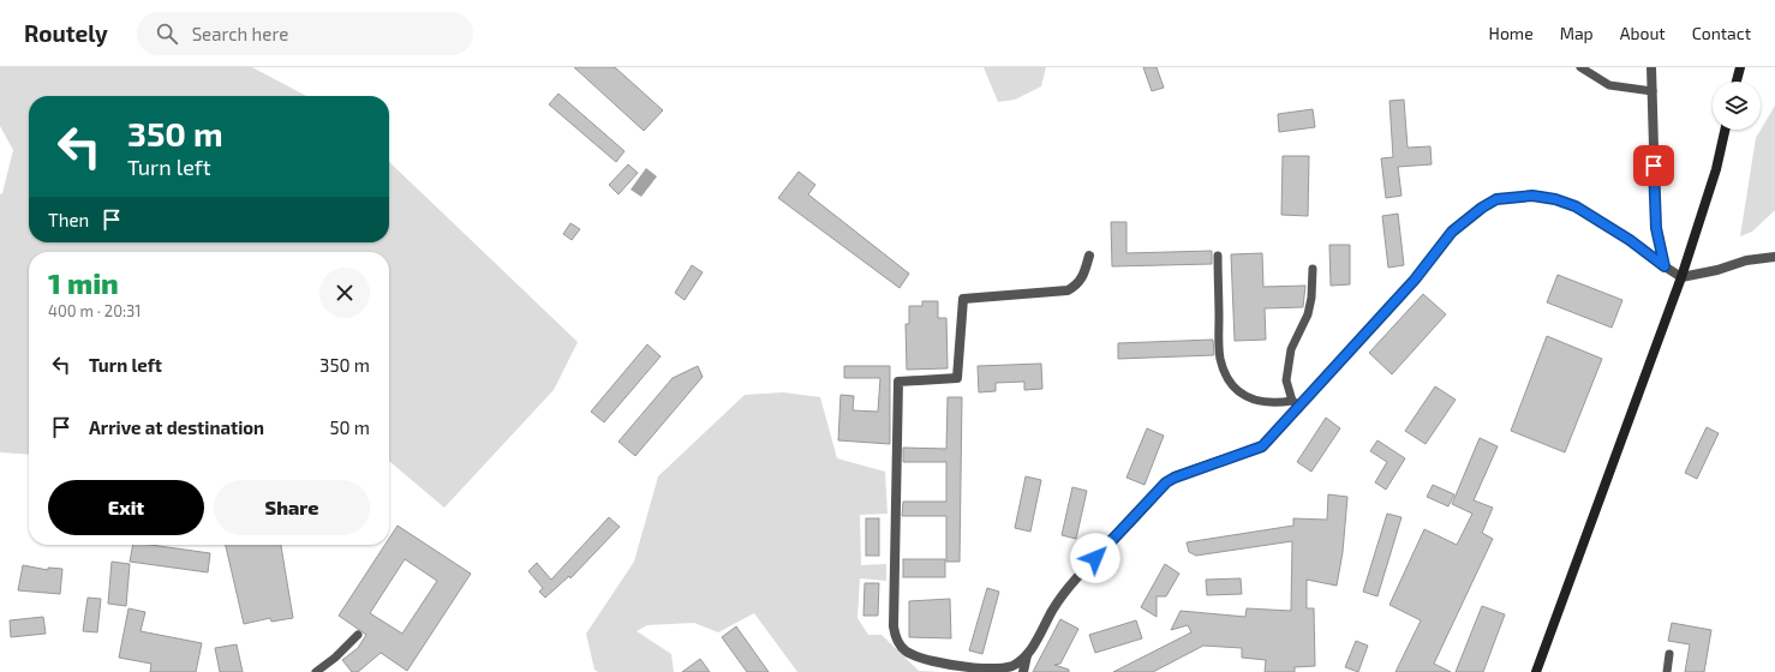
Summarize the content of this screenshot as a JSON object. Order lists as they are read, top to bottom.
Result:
{
  "page": {
    "header": "Routely",
    "search": "Search here",
    "nav": [
      "Home",
      "Map",
      "About",
      "Contact"
    ],
    "turn": ["350 m", "Turn left"],
    "then": "Then",
    "heading": ["1 min", "400 m · 20:31"],
    "list": [
      {
        "name": "Turn left",
        "value": "350 m"
      },
      {
        "name": "Arrive at destination",
        "value": "50 m"
      }
    ],
    "buttons": ["Exit", "Share"]
  }
}
